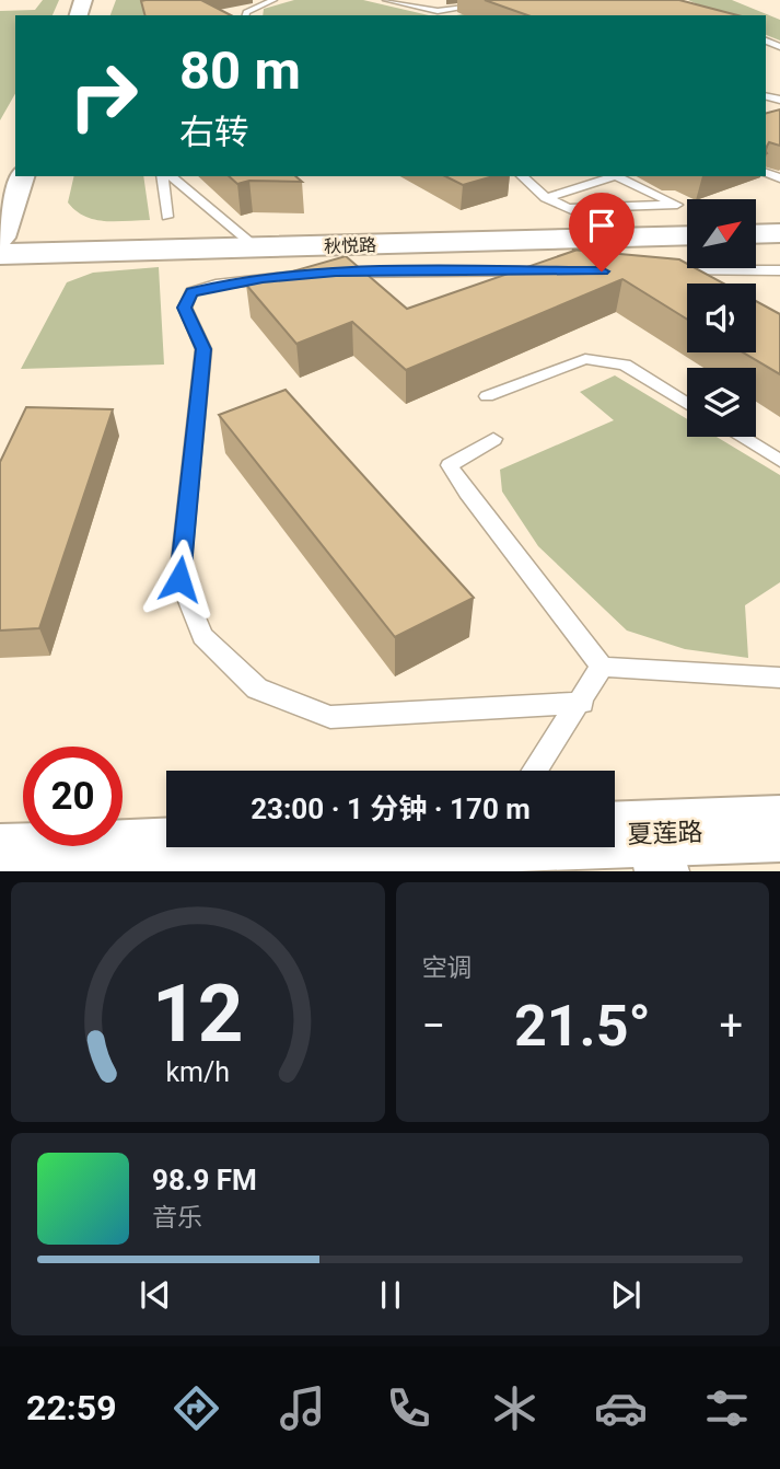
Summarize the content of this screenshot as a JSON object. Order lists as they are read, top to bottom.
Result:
{
  "streets": {
    "street": ["秋悦路", "夏莲路"]
  },
  "north": "top right",
  "page": {
    "turn": ["80 m", "右转"],
    "limit": "20",
    "trip": "23:00 · 1 分钟 · 170 m",
    "tile": "空调",
    "heat": ["−", "21.5°", "+"],
    "song": ["98.9 FM", "音乐"],
    "tabs": "22:59",
    "gauge": ["12", "km/h"]
  }
}
